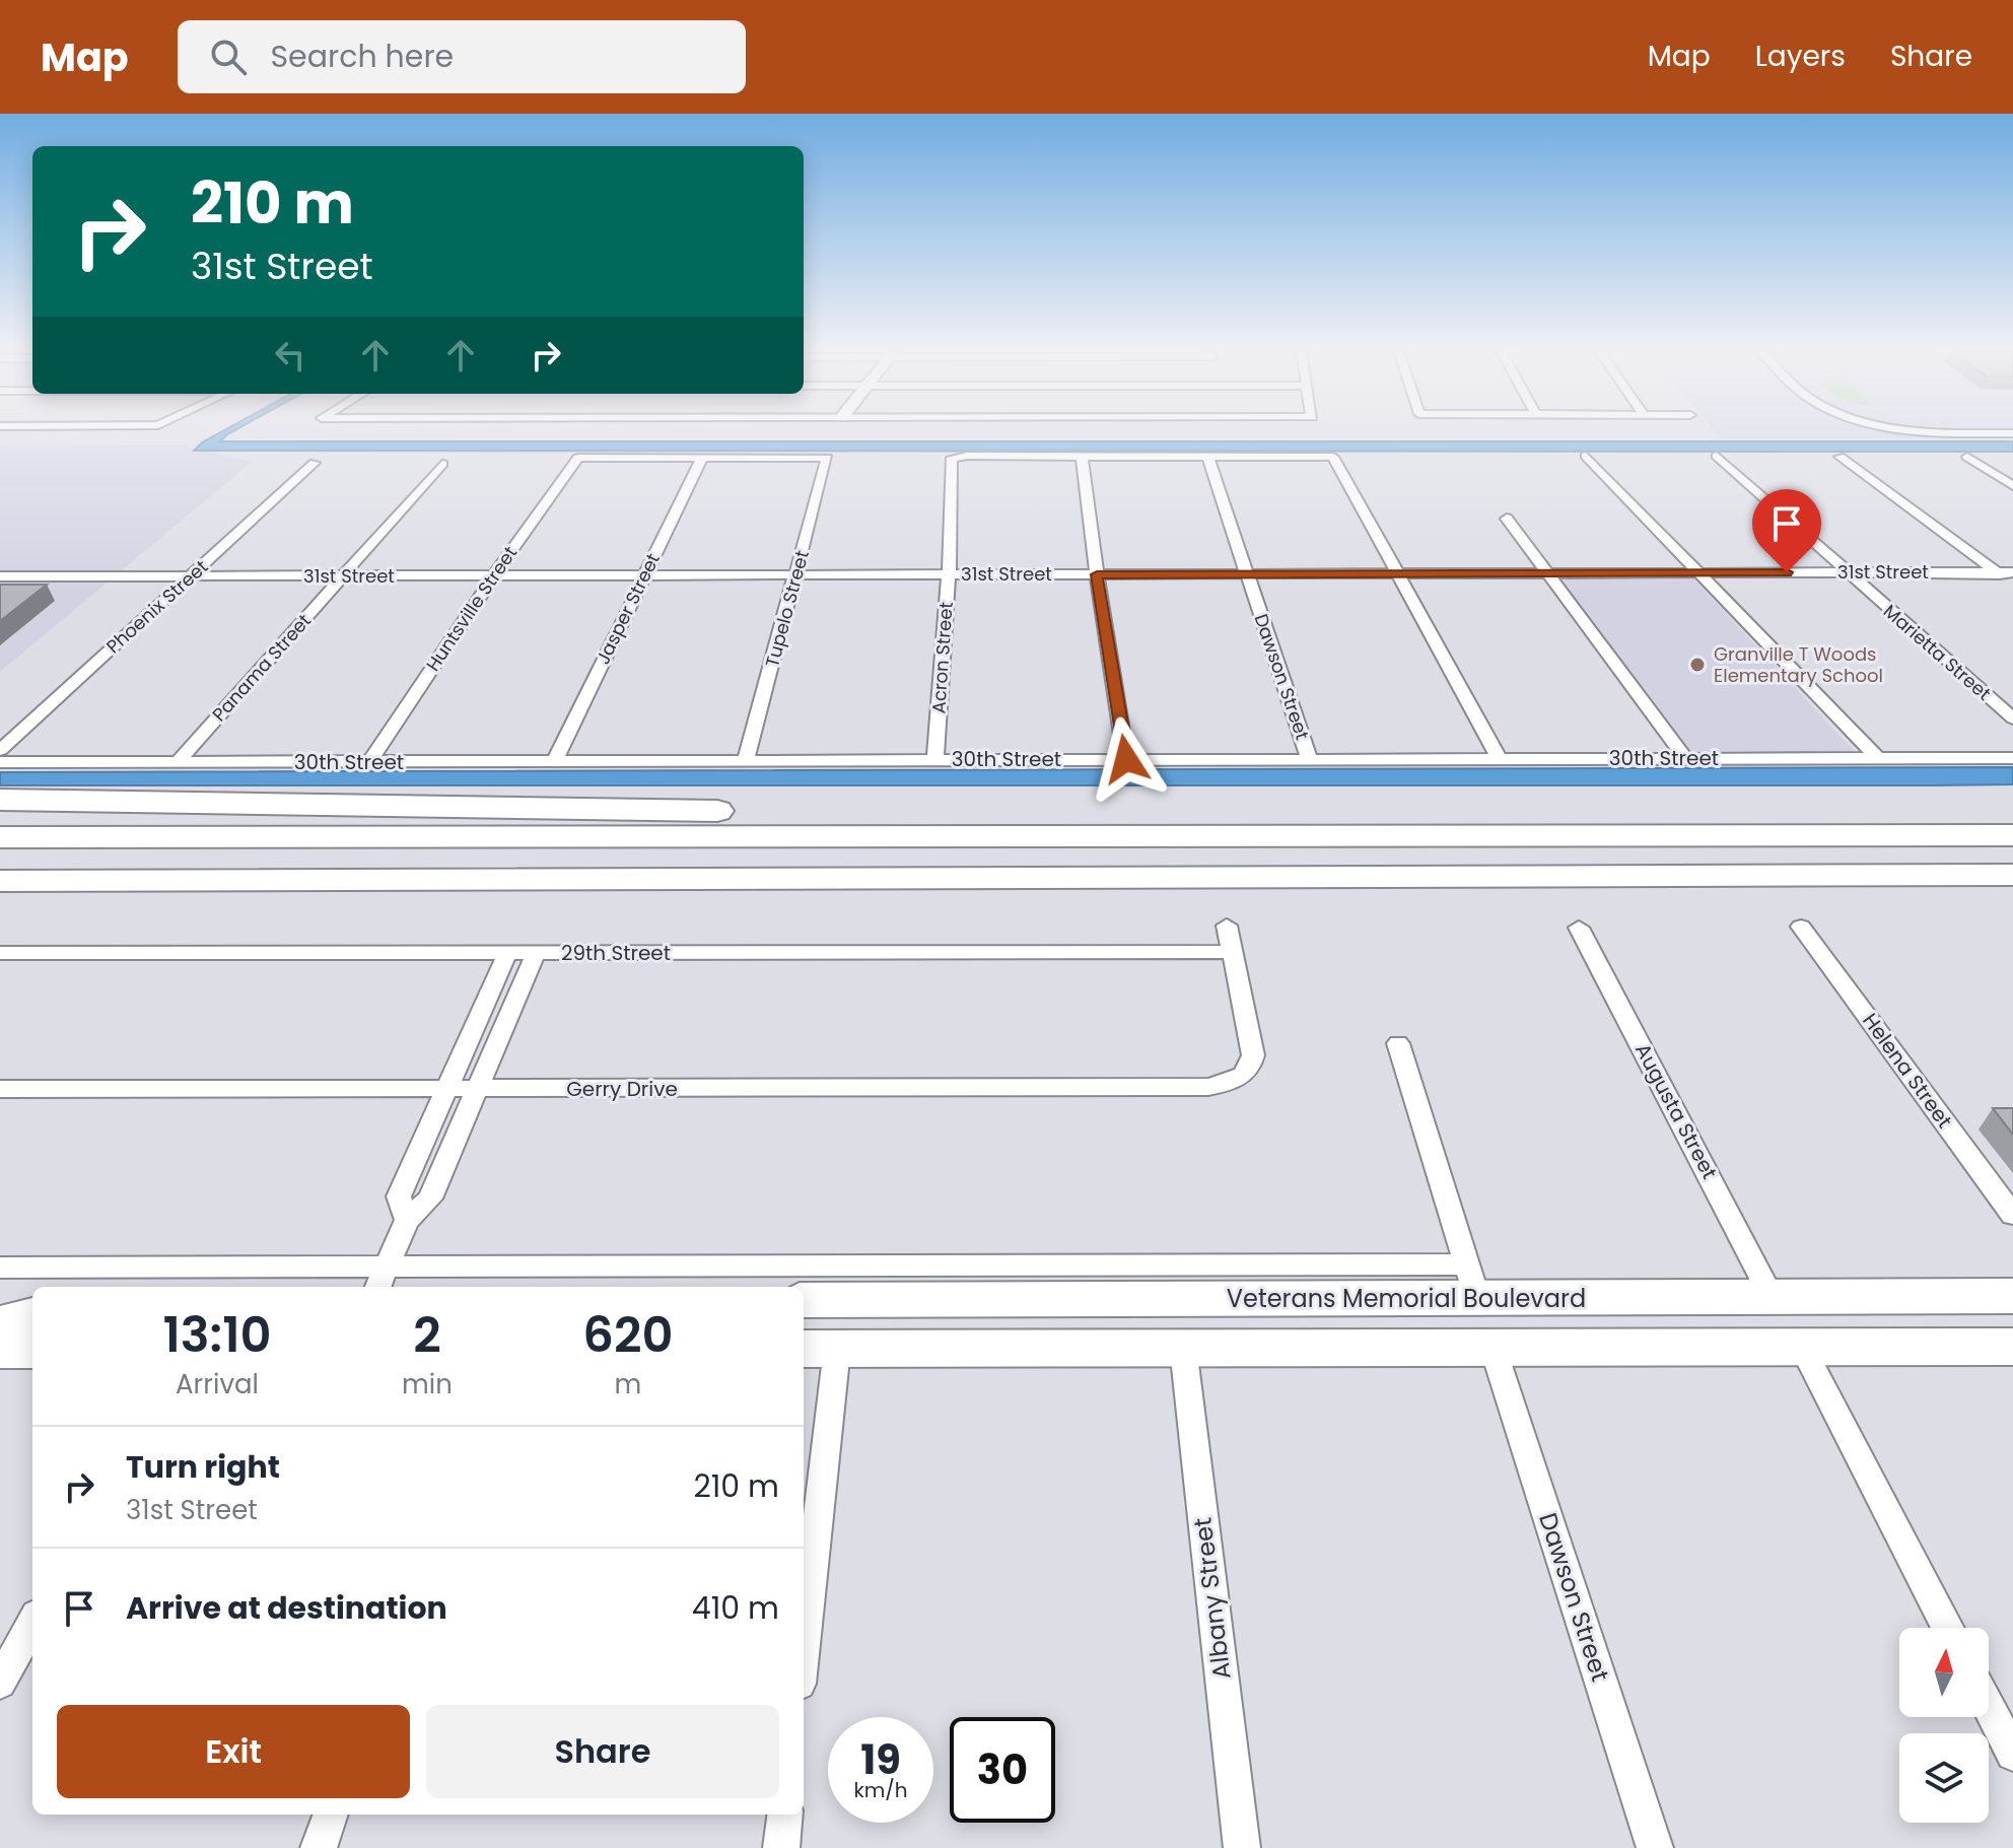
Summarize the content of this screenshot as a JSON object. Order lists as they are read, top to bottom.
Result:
{
  "streets": {
    "main road": ["Veterans Memorial Boulevard"],
    "street": [
      "31st Street",
      "Phoenix Street",
      "Huntsville Street",
      "Jasper Street",
      "Tupelo Street",
      "Marietta Street",
      "Acron Street",
      "Panama Street",
      "Dawson Street",
      "30th Street",
      "29th Street",
      "Helena Street",
      "Gerry Drive",
      "Augusta Street",
      "Albany Street"
    ]
  },
  "crossings": [
    ["31st Street", "Phoenix Street"],
    ["31st Street", "Huntsville Street"],
    ["31st Street", "Jasper Street"],
    ["31st Street", "Tupelo Street"],
    ["31st Street", "Marietta Street"],
    ["31st Street", "Acron Street"],
    ["31st Street", "Panama Street"],
    ["31st Street", "Dawson Street"],
    ["Huntsville Street", "Jasper Street"],
    ["Huntsville Street", "Tupelo Street"],
    ["Huntsville Street", "30th Street"],
    ["Jasper Street", "Tupelo Street"],
    ["Jasper Street", "30th Street"],
    ["Tupelo Street", "30th Street"],
    ["Acron Street", "30th Street"],
    ["Panama Street", "30th Street"],
    ["Dawson Street", "30th Street"],
    ["29th Street", "Gerry Drive"],
    ["Augusta Street", "Veterans Memorial Boulevard"]
  ],
  "places": ["Granville T Woods Elementary School"],
  "north": "top",
  "page": {
    "header": "Map",
    "search": "Search here",
    "nav": ["Map", "Layers", "Share"],
    "turn": ["210 m", "31st Street"],
    "eta": [
      "13:10",
      "Arrival",
      "2",
      "min",
      "620",
      "m"
    ],
    "list": [
      {
        "name": "Turn right",
        "note": "31st Street",
        "value": "210 m"
      },
      {
        "name": "Arrive at destination",
        "value": "410 m"
      }
    ],
    "buttons": ["Exit", "Share"],
    "speed": "19 km/h",
    "limit": "30"
  }
}
